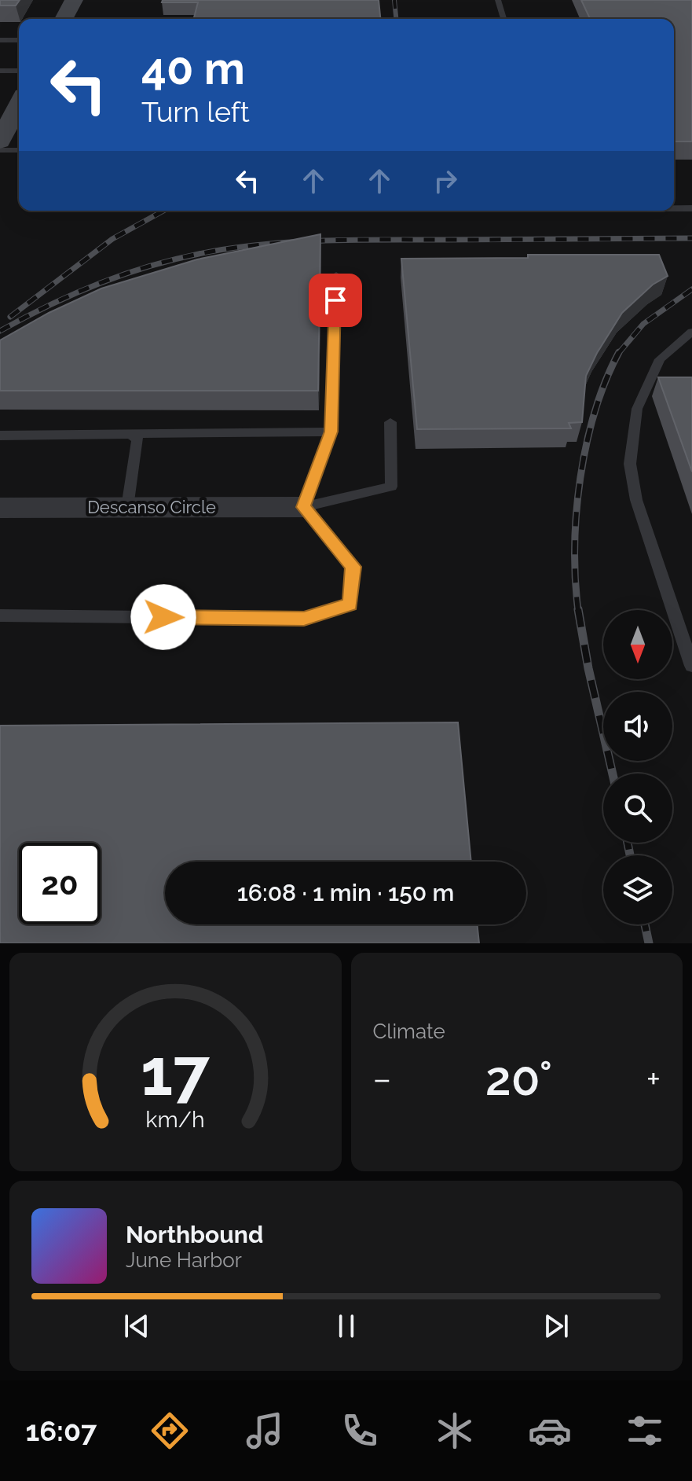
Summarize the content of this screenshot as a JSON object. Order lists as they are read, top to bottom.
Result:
{
  "streets": {
    "street": ["Descanso Circle"]
  },
  "north": "bottom",
  "page": {
    "turn": ["40 m", "Turn left"],
    "limit": "20",
    "trip": "16:08 · 1 min · 150 m",
    "tile": "Climate",
    "heat": ["−", "20°", "+"],
    "song": ["Northbound", "June Harbor"],
    "tabs": "16:07",
    "gauge": ["17", "km/h"]
  }
}
